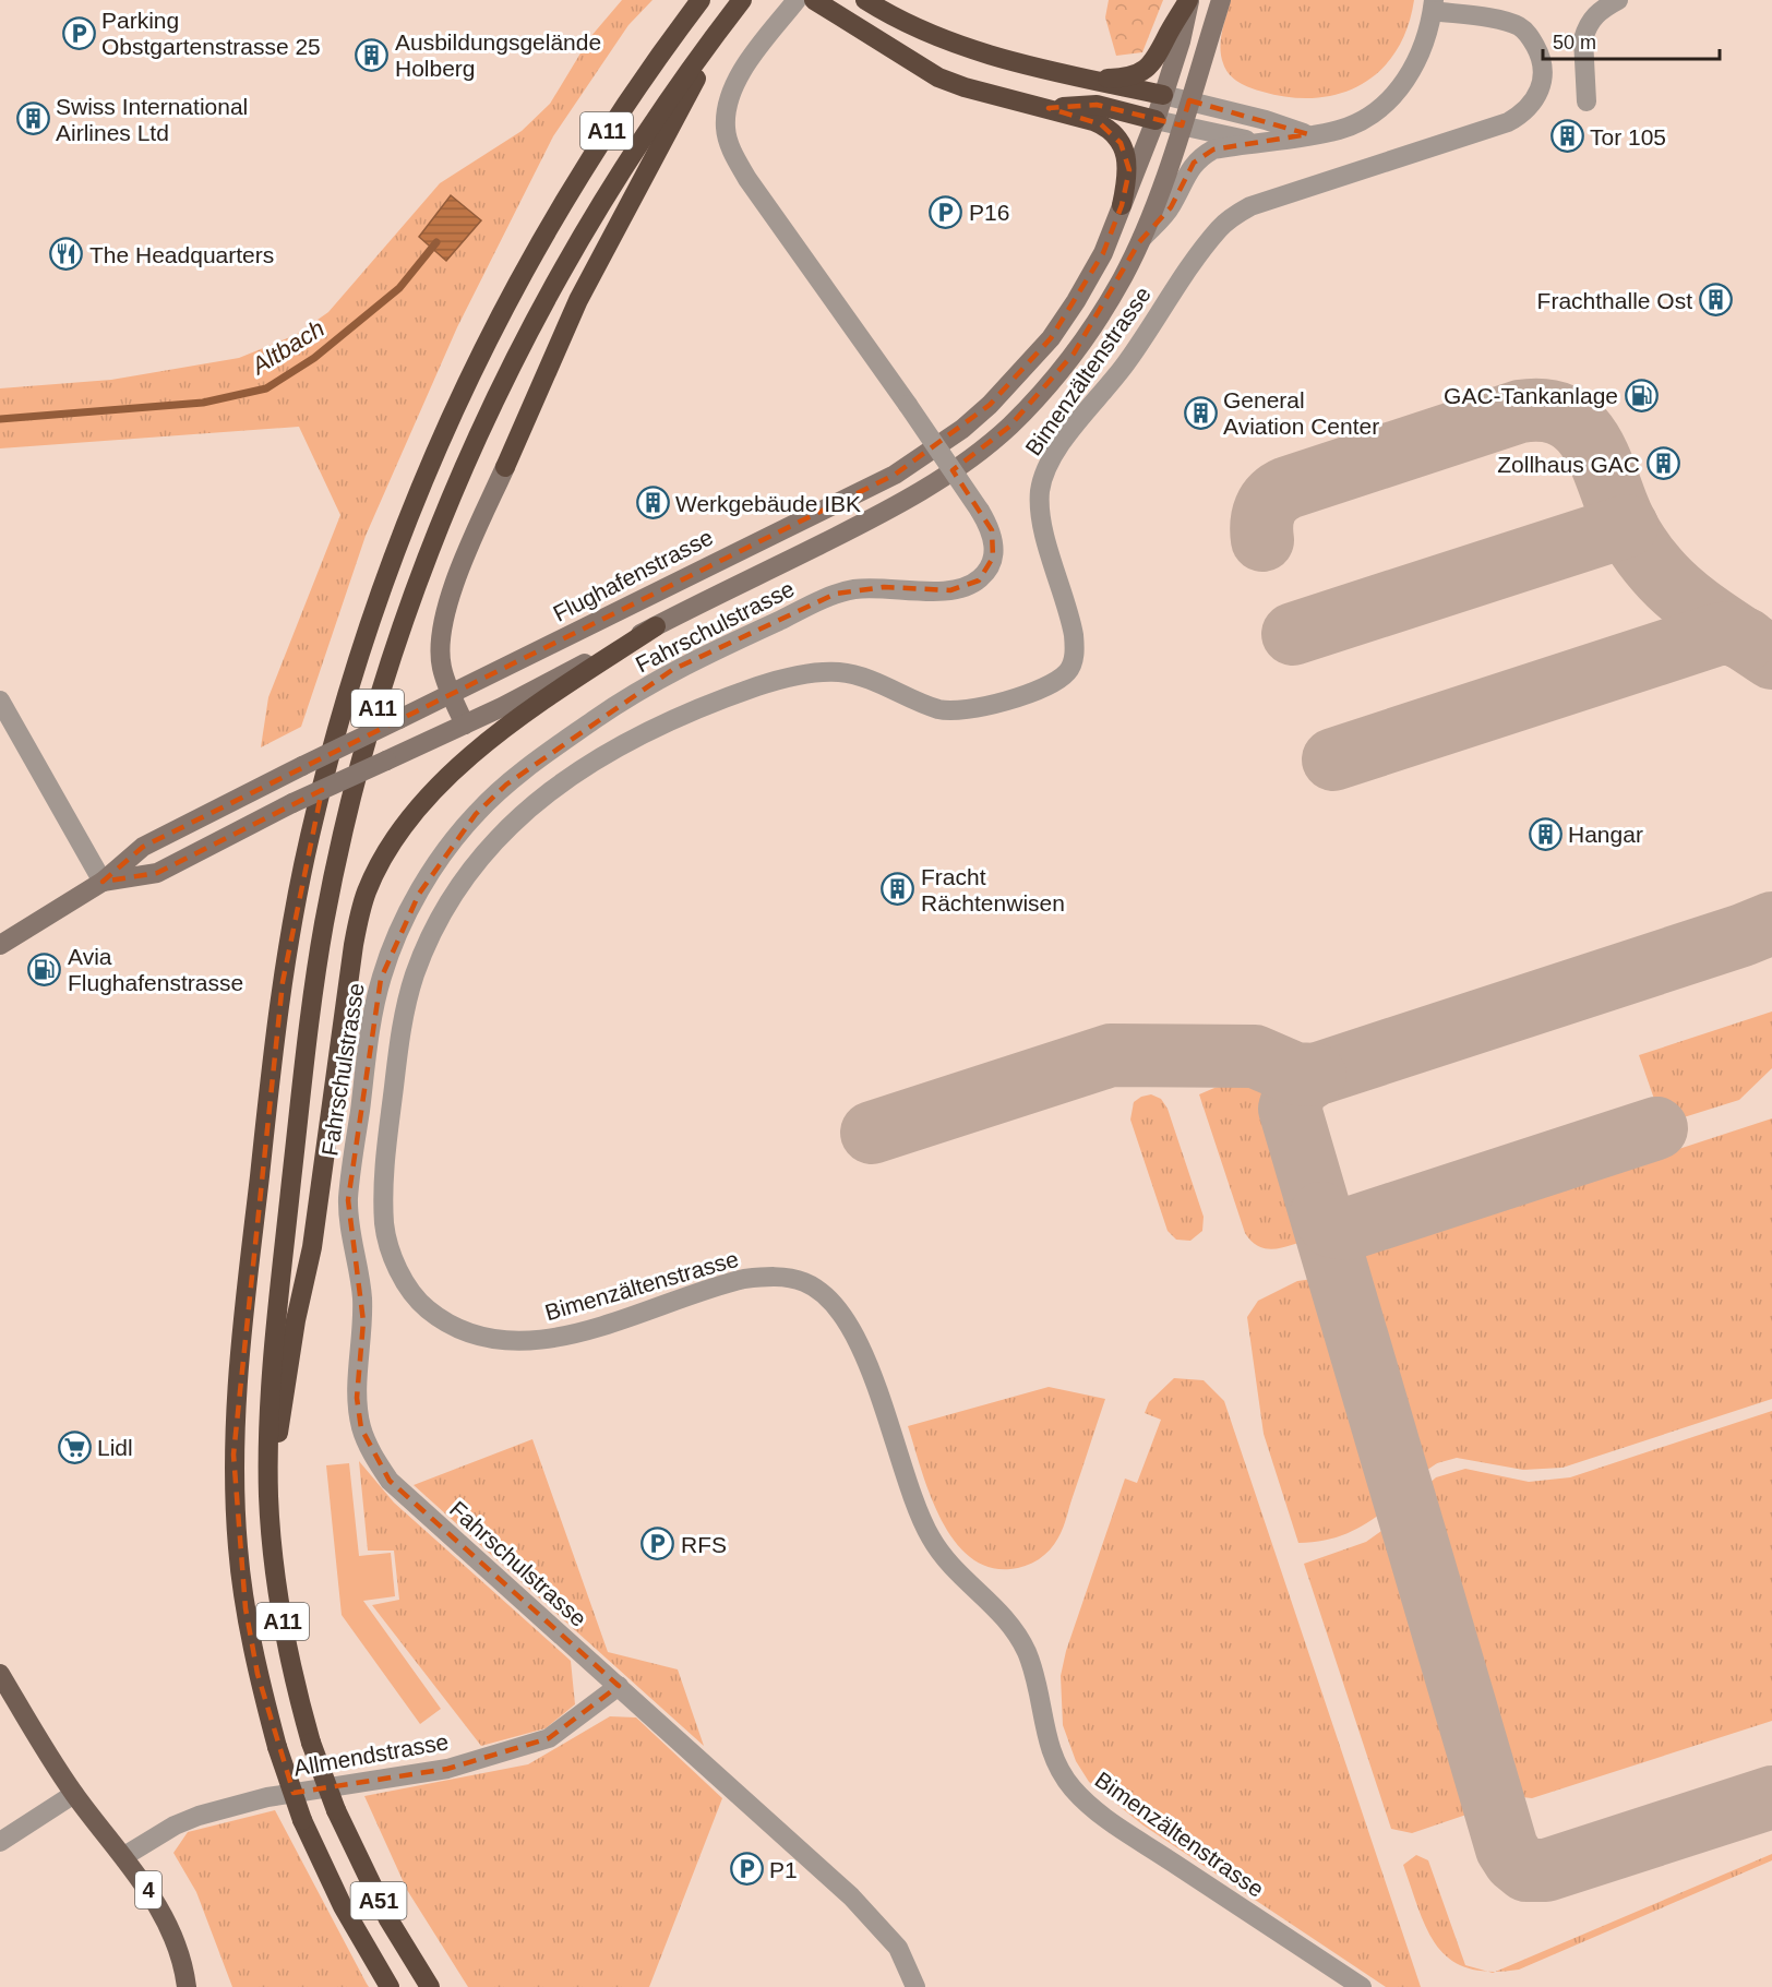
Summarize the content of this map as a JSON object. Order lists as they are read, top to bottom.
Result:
{
  "streets": {
    "highway": ["A11", "A51"],
    "main road": ["Flughafenstrasse", "4"],
    "street": ["Bimenzältenstrasse", "Fahrschulstrasse", "Allmendstrasse"]
  },
  "crossings": [
    ["A11", "A51"],
    ["Bimenzältenstrasse", "Flughafenstrasse"],
    ["Fahrschulstrasse", "Allmendstrasse"],
    ["Allmendstrasse", "4"]
  ],
  "water": ["Altbach"],
  "places": {
    "parking": [
      "Parking Obstgartenstrasse 25",
      "P16",
      "RFS",
      "P1"
    ],
    "building": [
      "Ausbildungsgelände Holberg",
      "Swiss International Airlines Ltd",
      "Tor 105",
      "Frachthalle Ost",
      "General Aviation Center",
      "Zollhaus GAC",
      "Werkgebäude IBK",
      "Hangar",
      "Fracht Rächtenwisen"
    ],
    "restaurant": ["The Headquarters"],
    "fuel station": ["GAC-Tankanlage", "Avia Flughafenstrasse"],
    "supermarket": ["Lidl"]
  },
  "scale_bar": "50 m"
}
